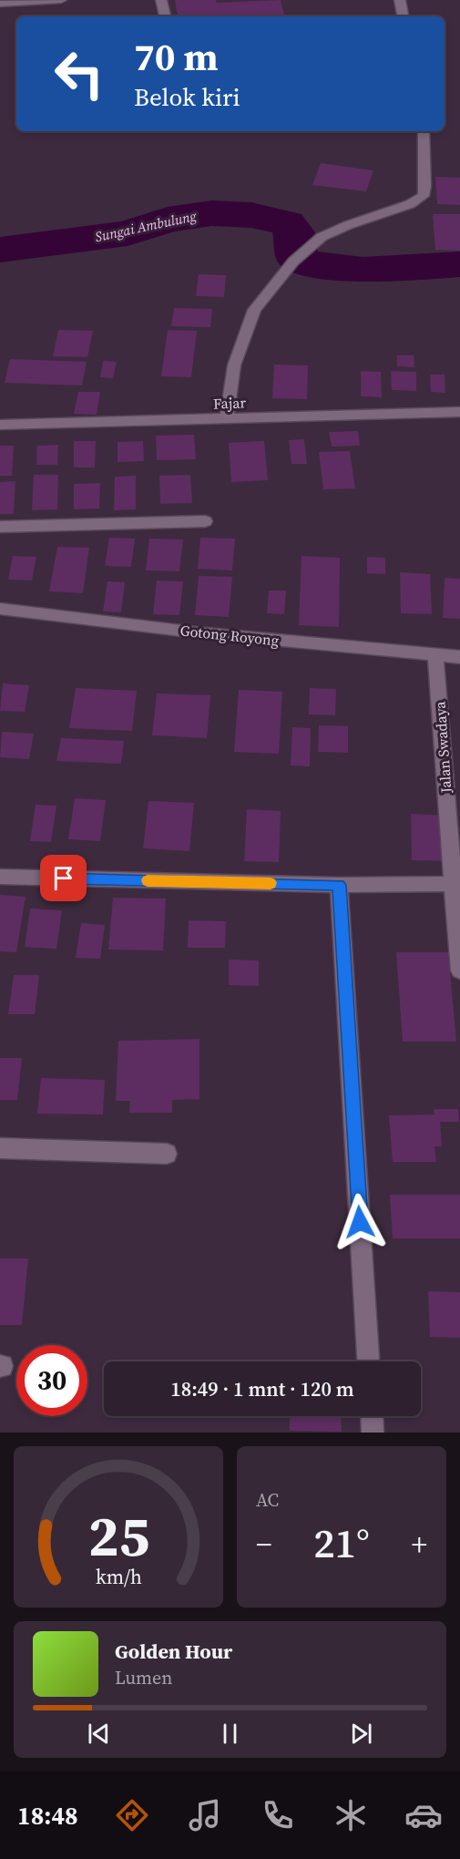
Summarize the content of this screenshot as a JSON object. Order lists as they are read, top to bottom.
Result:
{
  "streets": {
    "street": ["Fajar", "Gotong Royong", "Jalan Swadaya"]
  },
  "crossings": [
    ["Gotong Royong", "Jalan Swadaya"]
  ],
  "water": ["Sungai Ambulung"],
  "page": {
    "turn": ["70 m", "Belok kiri"],
    "limit": "30",
    "trip": "18:49 · 1 mnt · 120 m",
    "tile": "AC",
    "heat": ["−", "21°", "+"],
    "song": ["Golden Hour", "Lumen"],
    "tabs": "18:48",
    "gauge": ["25", "km/h"]
  }
}
